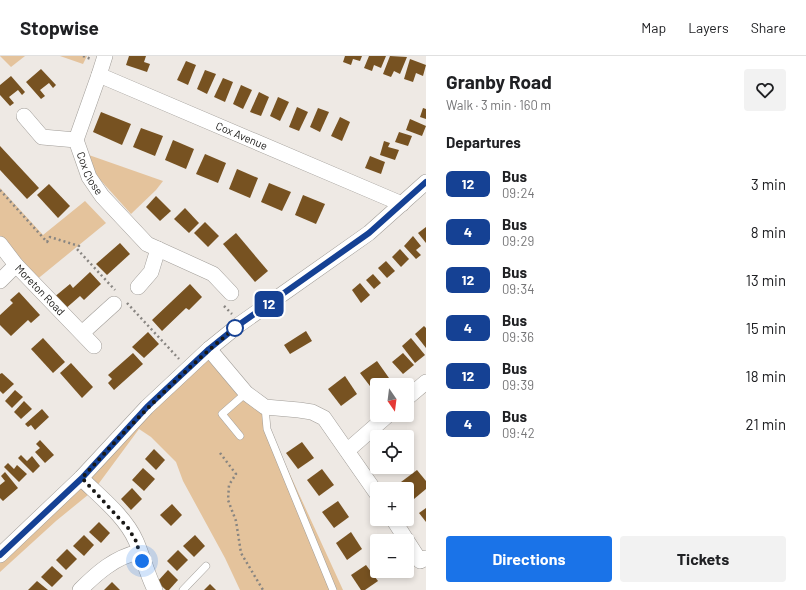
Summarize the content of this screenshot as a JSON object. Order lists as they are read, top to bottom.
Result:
{
  "streets": {
    "street": ["Cox Avenue", "Cox Close", "Moreton Road"]
  },
  "crossings": [
    ["Cox Avenue", "Cox Close"]
  ],
  "lines": ["bus line 12"],
  "north": "bottom",
  "page": {
    "header": "Stopwise",
    "nav": ["Map", "Layers", "Share"],
    "on_map": "12",
    "heading": [
      ["Granby Road", "Walk · 3 min · 160 m"],
      "Departures"
    ],
    "list": [
      {
        "mark": "12",
        "name": "Bus",
        "note": "09:24",
        "value": "3 min"
      },
      {
        "mark": "4",
        "name": "Bus",
        "note": "09:29",
        "value": "8 min"
      },
      {
        "mark": "12",
        "name": "Bus",
        "note": "09:34",
        "value": "13 min"
      },
      {
        "mark": "4",
        "name": "Bus",
        "note": "09:36",
        "value": "15 min"
      },
      {
        "mark": "12",
        "name": "Bus",
        "note": "09:39",
        "value": "18 min"
      },
      {
        "mark": "4",
        "name": "Bus",
        "note": "09:42",
        "value": "21 min"
      }
    ],
    "map_buttons": ["+", "−"],
    "buttons": ["Directions", "Tickets"]
  }
}
